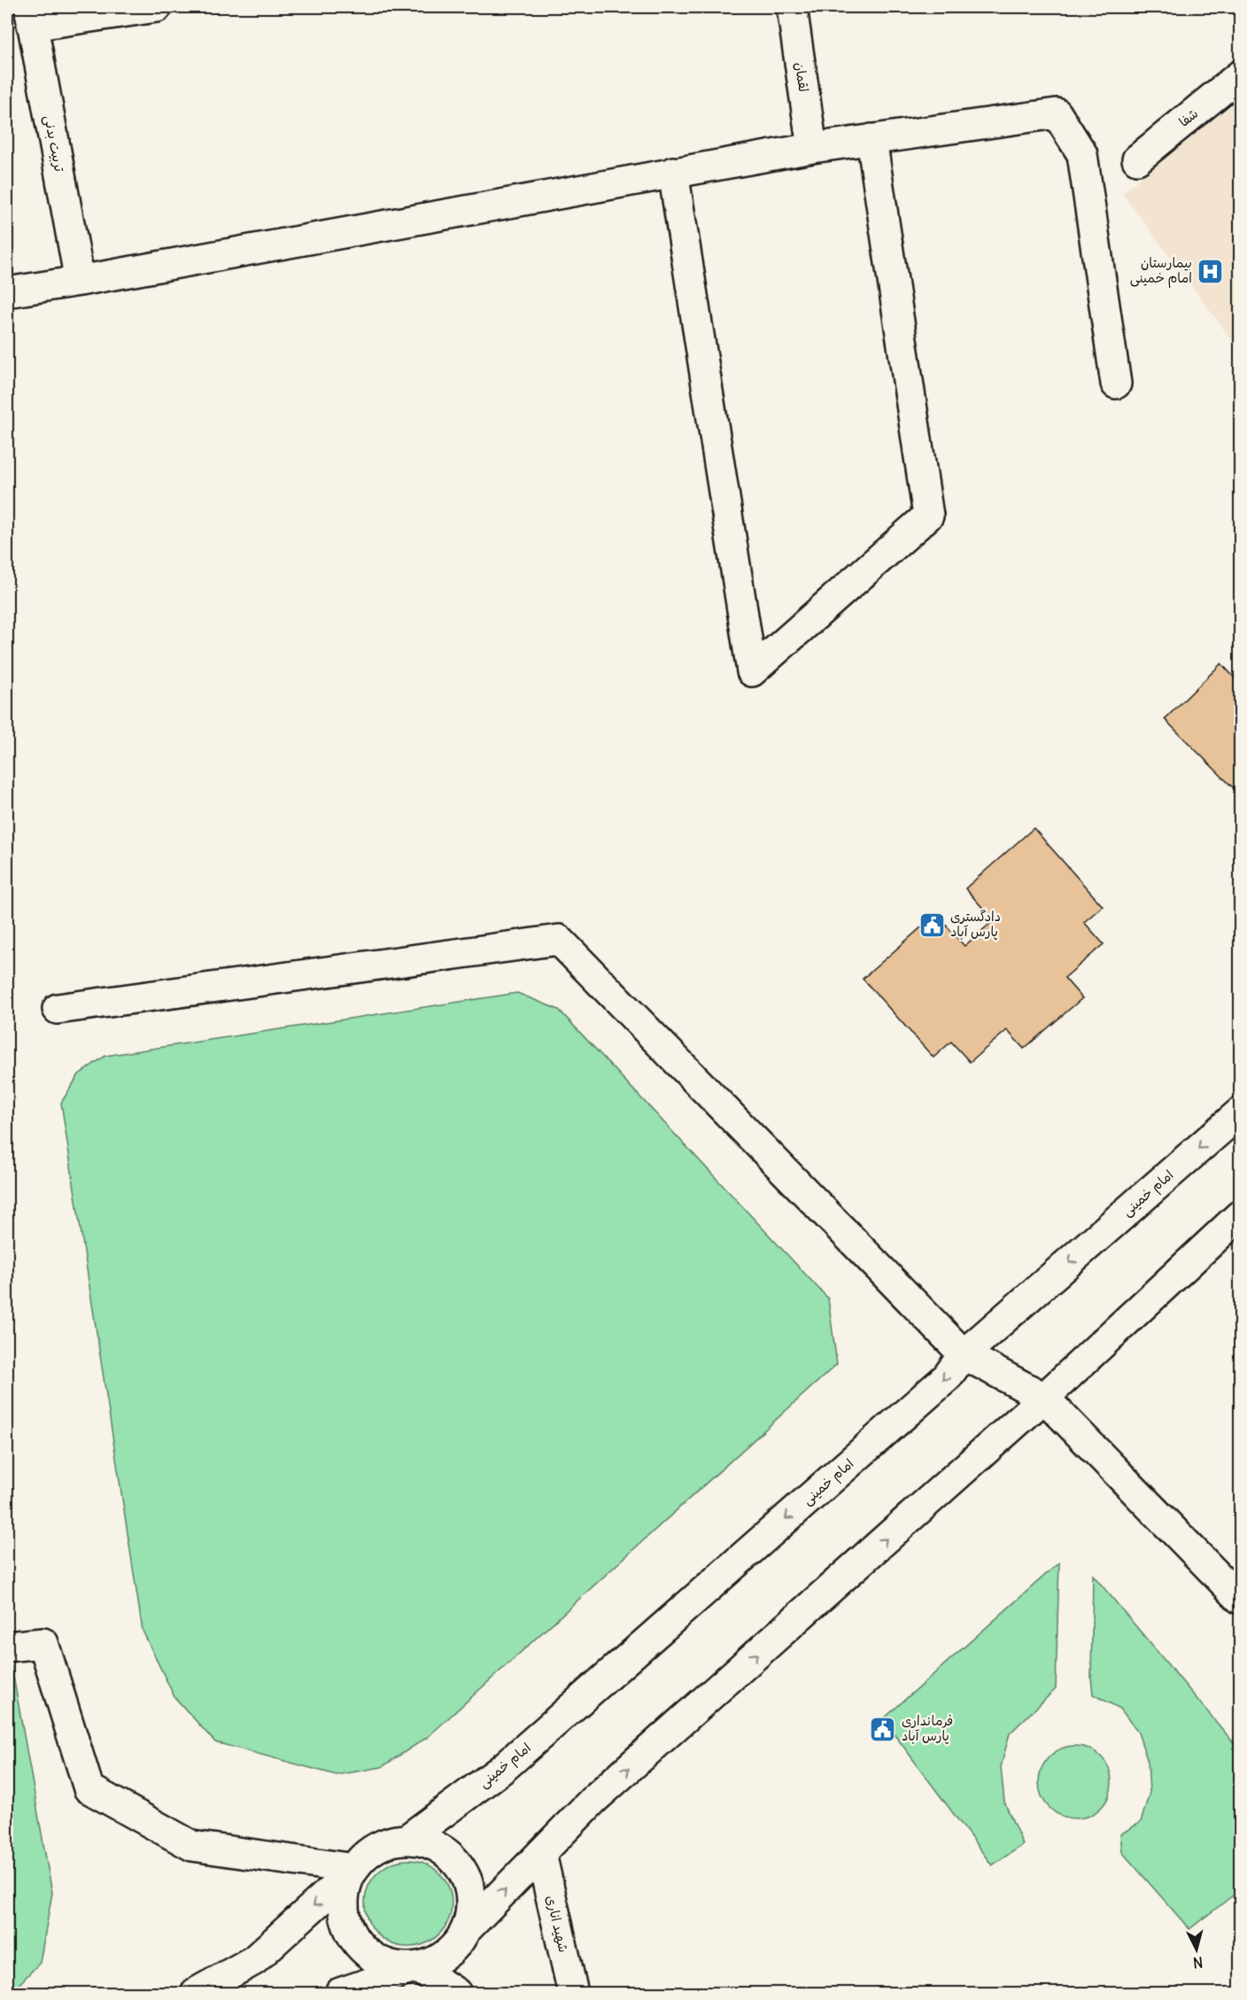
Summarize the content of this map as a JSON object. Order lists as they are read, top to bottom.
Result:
{
  "streets": {
    "street": [
      "لقمان",
      "شفا",
      "تربیت بدنی",
      "امام خمینی",
      "شهید اناری"
    ]
  },
  "places": {
    "hospital": ["بیمارستان امام خمینی"],
    "public building": ["دادگستری پارس آباد", "فرمانداری پارس آباد"]
  },
  "north": "bottom"
}
